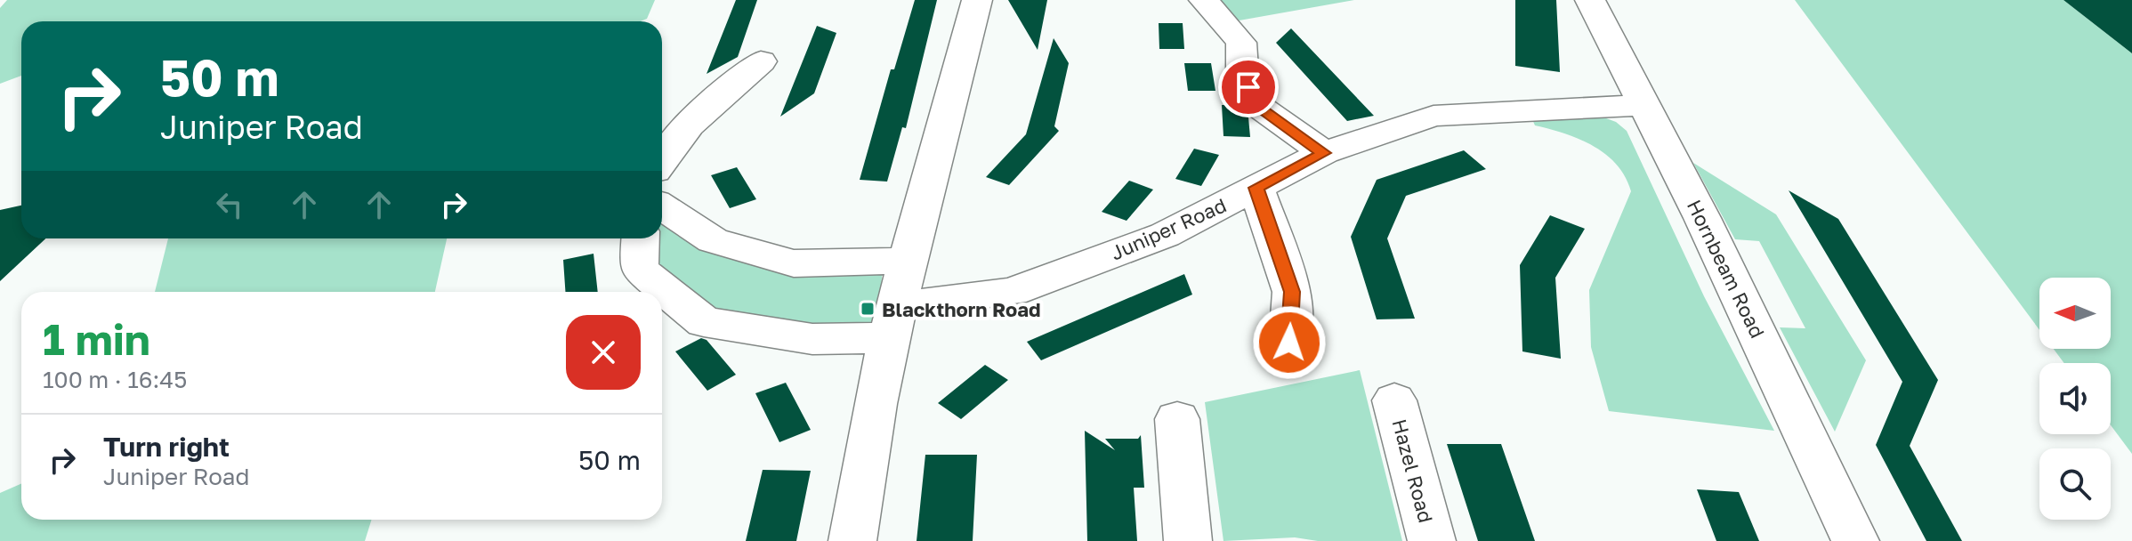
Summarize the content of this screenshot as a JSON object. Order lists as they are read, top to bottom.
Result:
{
  "streets": {
    "street": ["Juniper Road", "Hornbeam Road", "Hazel Road"]
  },
  "crossings": [
    ["Juniper Road", "Hornbeam Road"]
  ],
  "places": {
    "transit": ["Blackthorn Road"]
  },
  "north": "left",
  "page": {
    "turn": ["50 m", "Juniper Road"],
    "heading": ["1 min", "100 m · 16:45"],
    "list": [
      {
        "name": "Turn right",
        "note": "Juniper Road",
        "value": "50 m"
      }
    ]
  }
}
